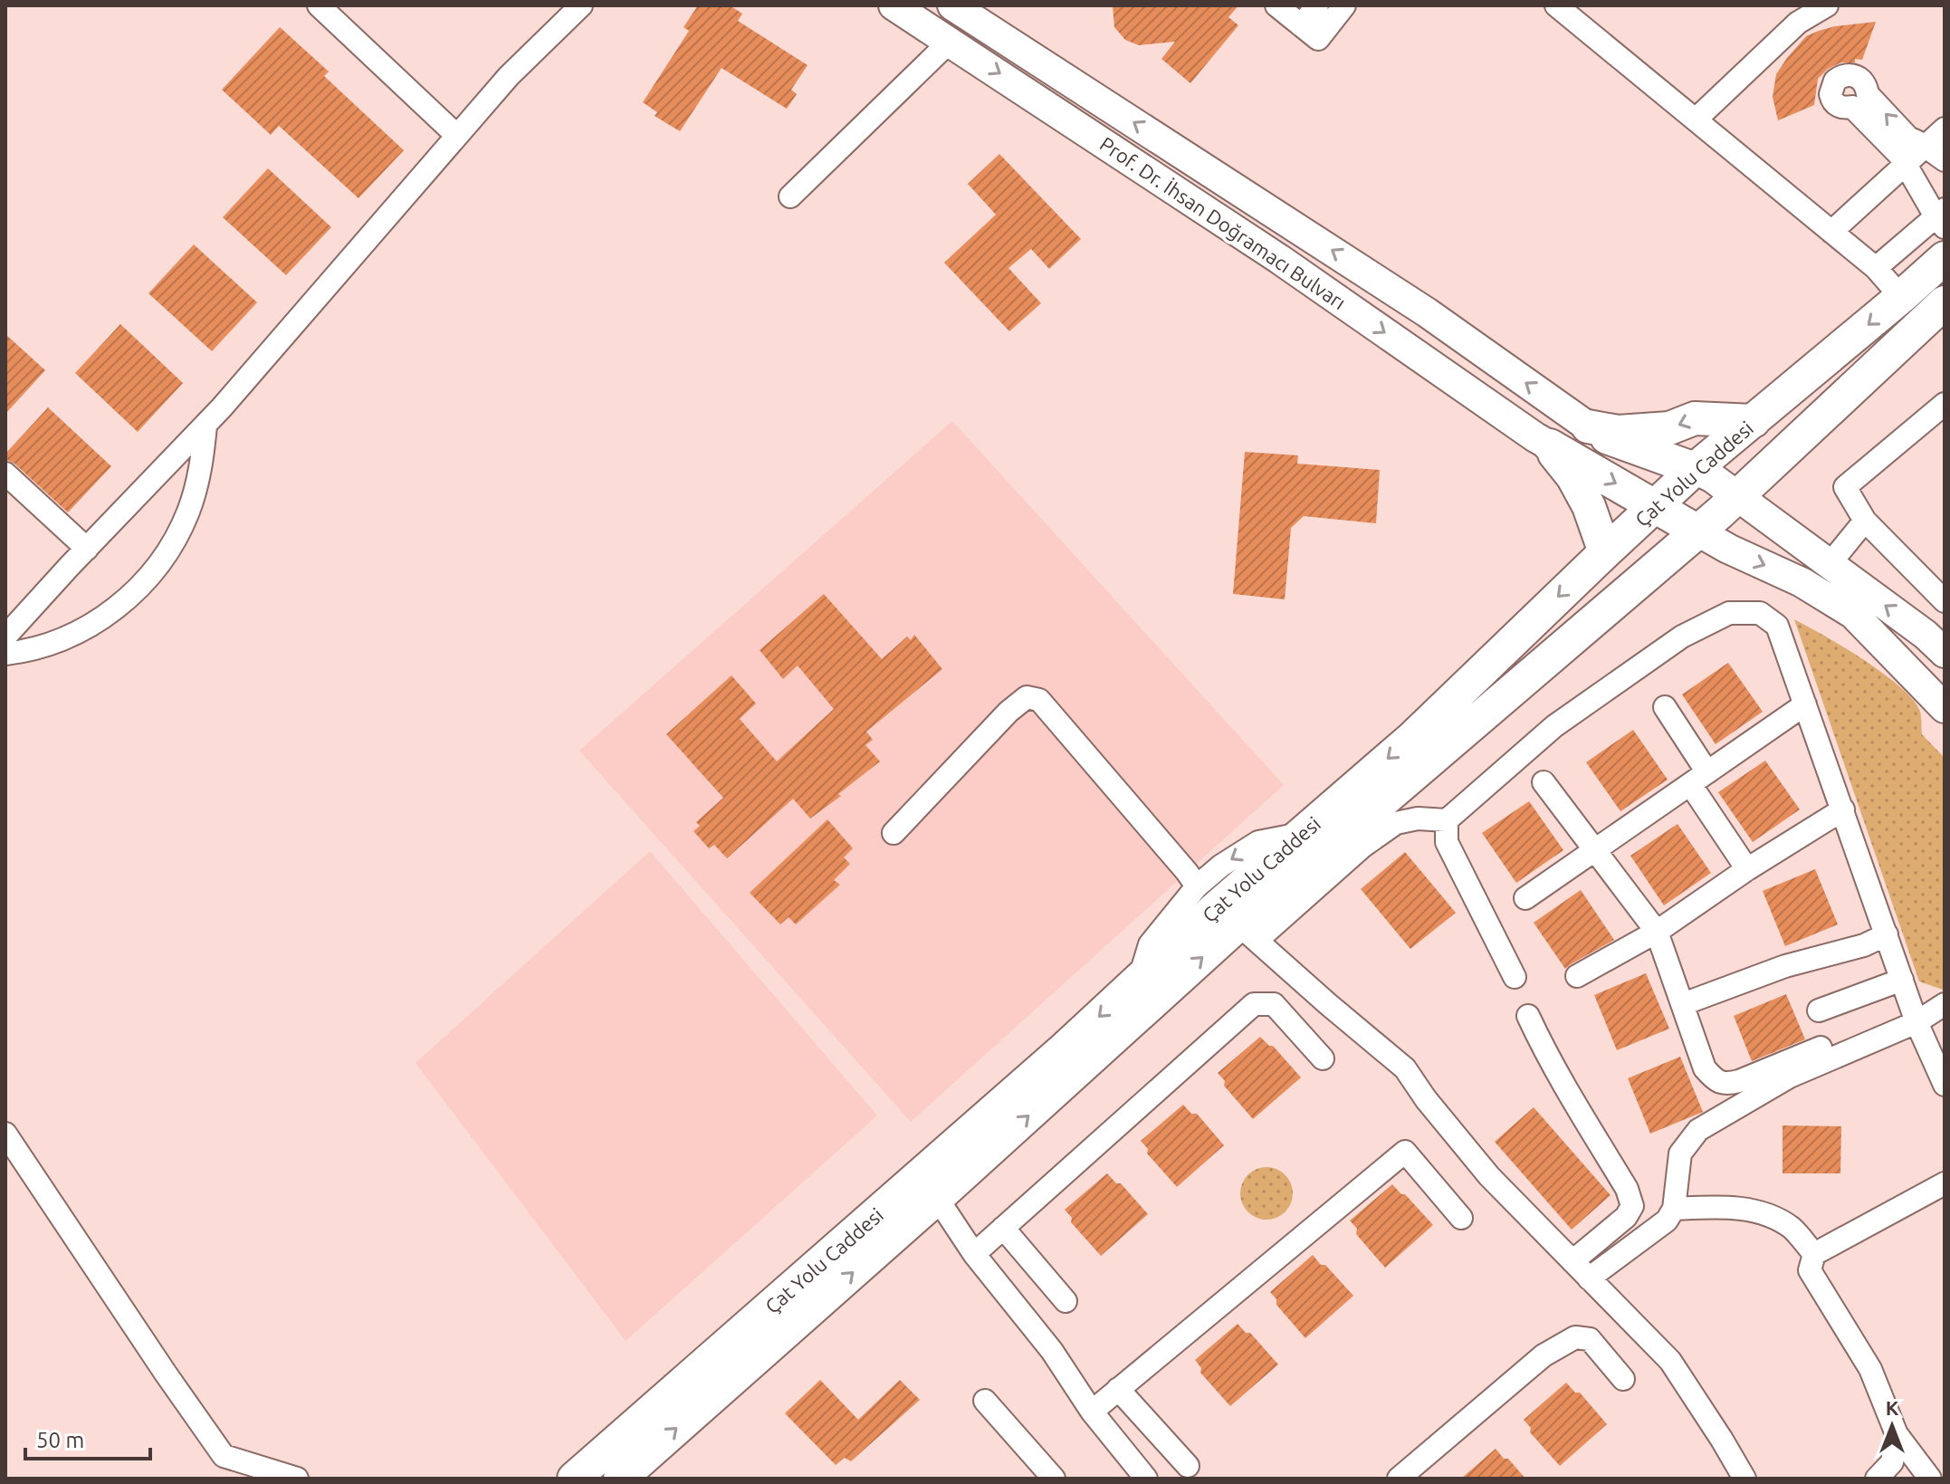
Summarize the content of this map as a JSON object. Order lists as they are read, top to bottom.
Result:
{
  "streets": {
    "highway": ["Çat Yolu Caddesi"],
    "main road": ["Prof. Dr. İhsan Doğramacı Bulvarı"]
  },
  "scale_bar": "50 m",
  "north": "top"
}
